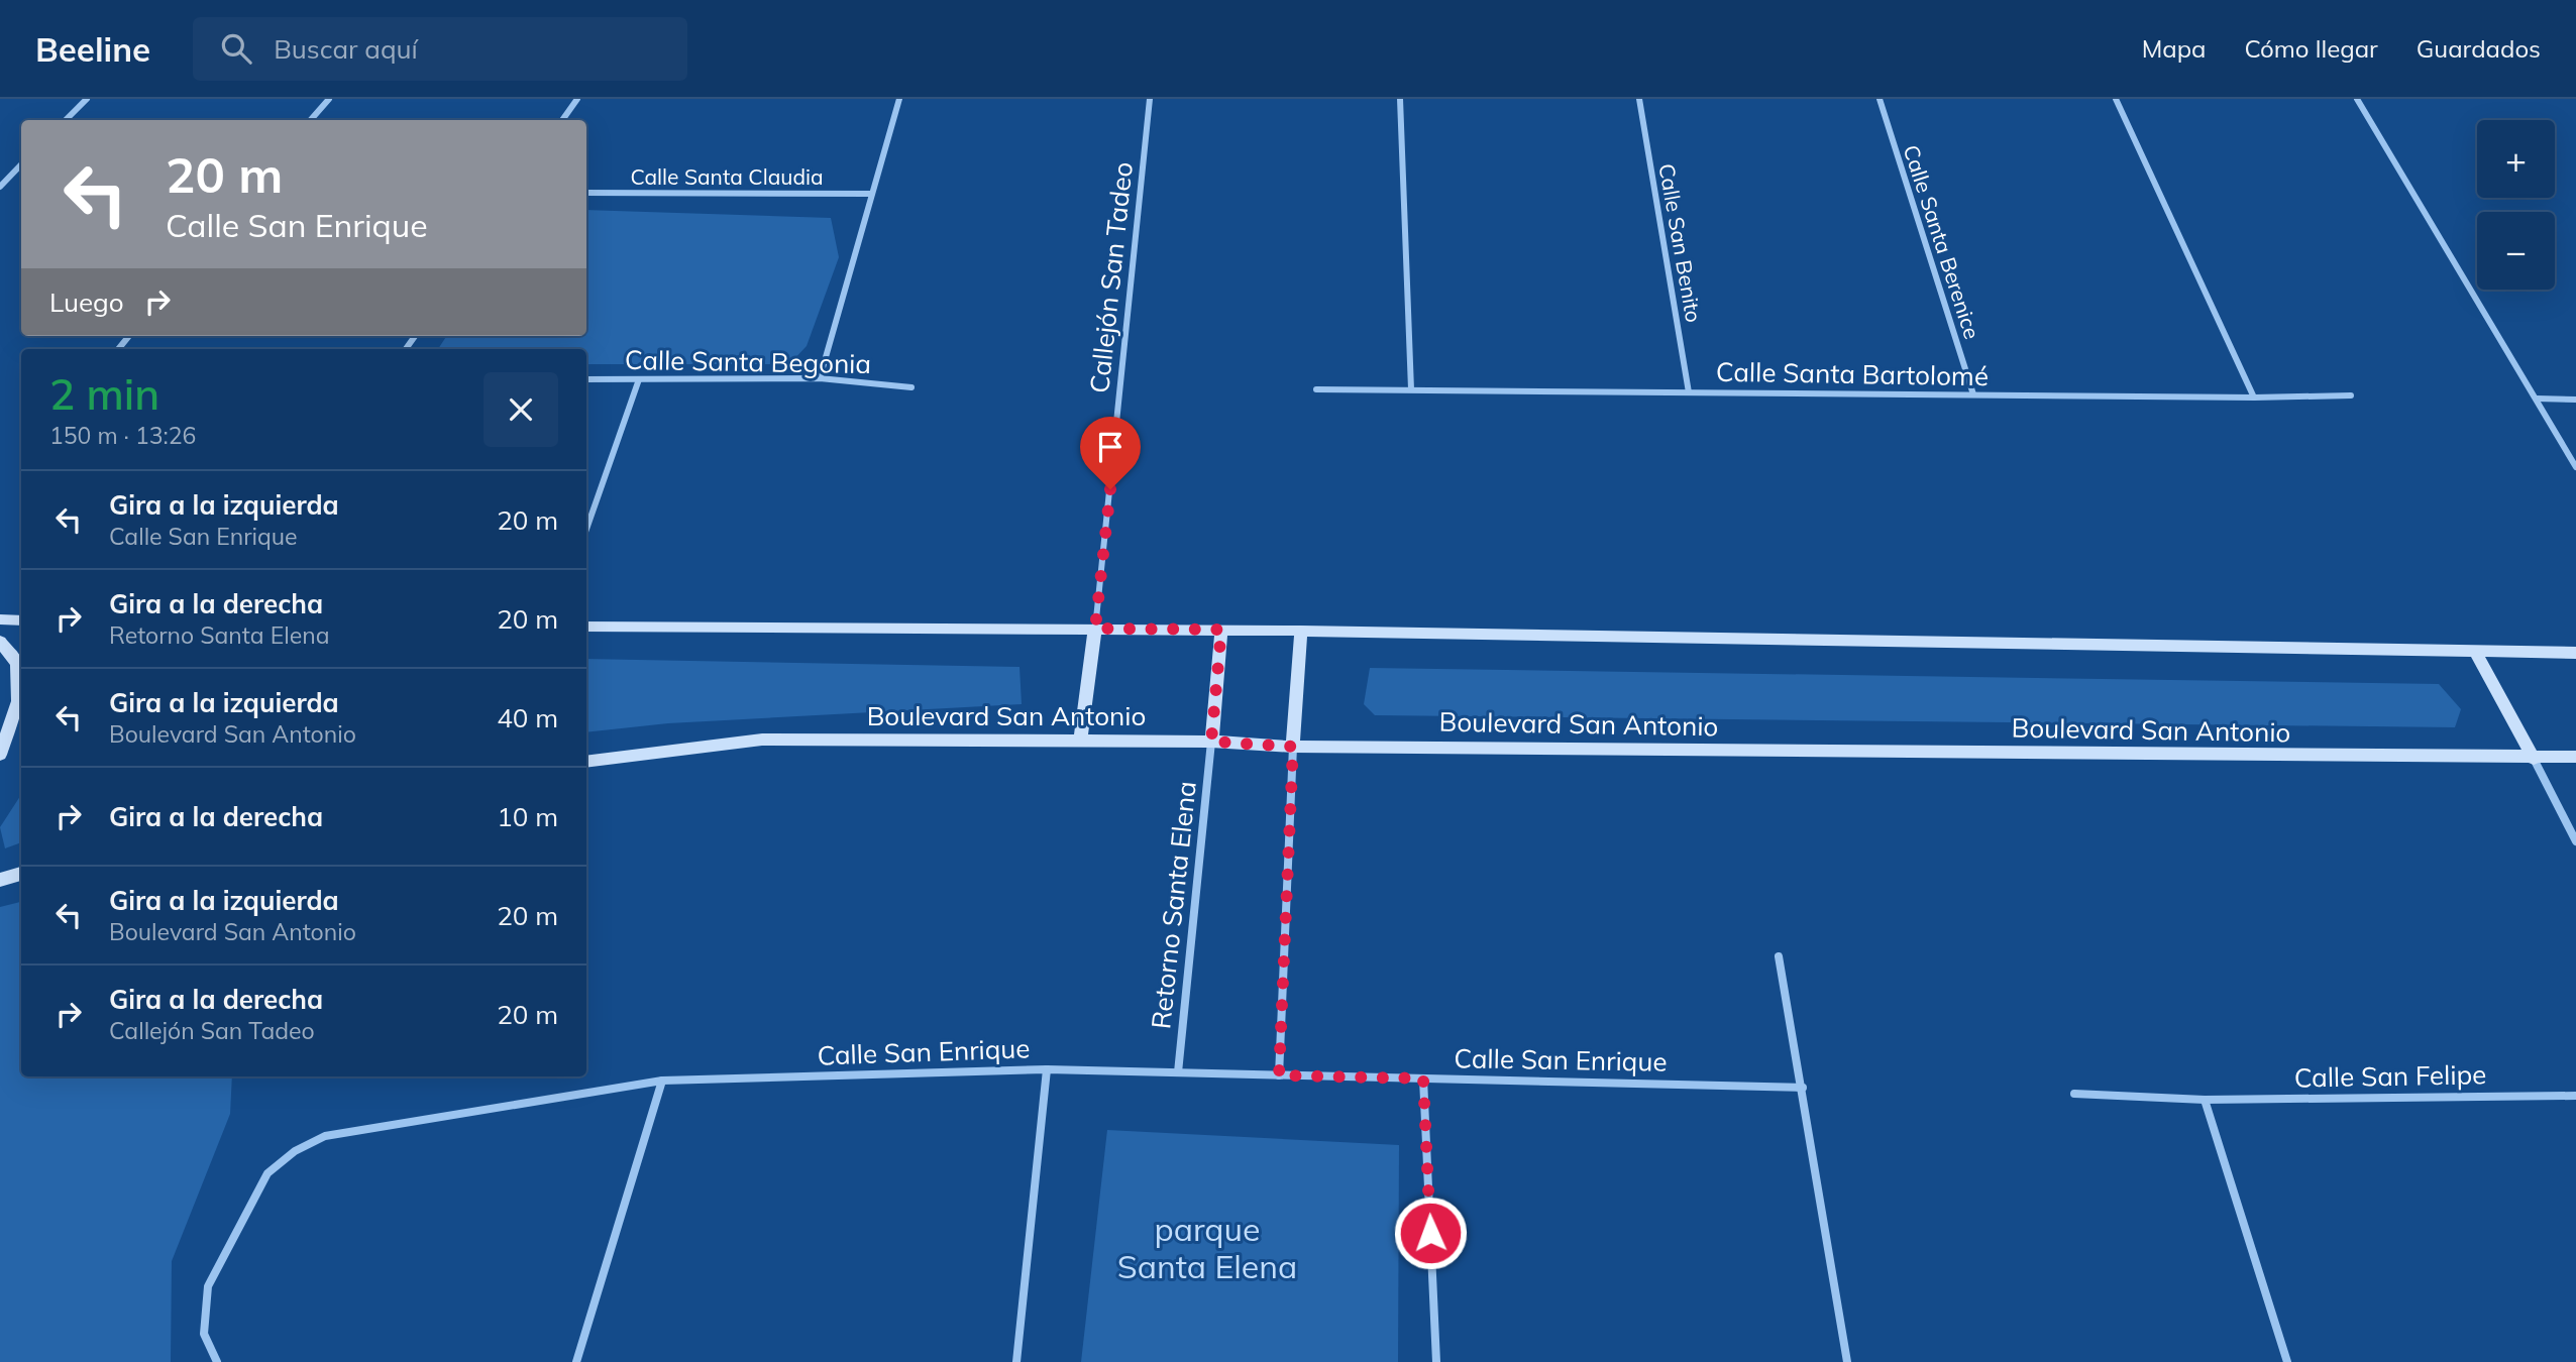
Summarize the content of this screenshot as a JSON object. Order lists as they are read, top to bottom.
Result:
{
  "streets": {
    "street": [
      "Calle Santa Claudia",
      "Calle Santa Berenice",
      "Calle San Benito",
      "Callejón San Tadeo",
      "Calle Santa Begonia",
      "Calle Santa Bartolomé",
      "Boulevard San Antonio",
      "Retorno Santa Elena",
      "Calle San Enrique",
      "Calle San Felipe"
    ]
  },
  "crossings": [
    ["Calle Santa Berenice", "Calle Santa Bartolomé"],
    ["Calle San Benito", "Calle Santa Bartolomé"],
    ["Boulevard San Antonio", "Retorno Santa Elena"],
    ["Retorno Santa Elena", "Calle San Enrique"]
  ],
  "parks": ["parque Santa Elena"],
  "page": {
    "header": "Beeline",
    "search": "Buscar aquí",
    "nav": ["Mapa", "Cómo llegar", "Guardados"],
    "map_buttons": ["+", "−"],
    "turn": ["20 m", "Calle San Enrique"],
    "then": "Luego",
    "heading": ["2 min", "150 m · 13:26"],
    "list": [
      {
        "name": "Gira a la izquierda",
        "note": "Calle San Enrique",
        "value": "20 m"
      },
      {
        "name": "Gira a la derecha",
        "note": "Retorno Santa Elena",
        "value": "20 m"
      },
      {
        "name": "Gira a la izquierda",
        "note": "Boulevard San Antonio",
        "value": "40 m"
      },
      {
        "name": "Gira a la derecha",
        "value": "10 m"
      },
      {
        "name": "Gira a la izquierda",
        "note": "Boulevard San Antonio",
        "value": "20 m"
      },
      {
        "name": "Gira a la derecha",
        "note": "Callejón San Tadeo",
        "value": "20 m"
      }
    ]
  }
}
